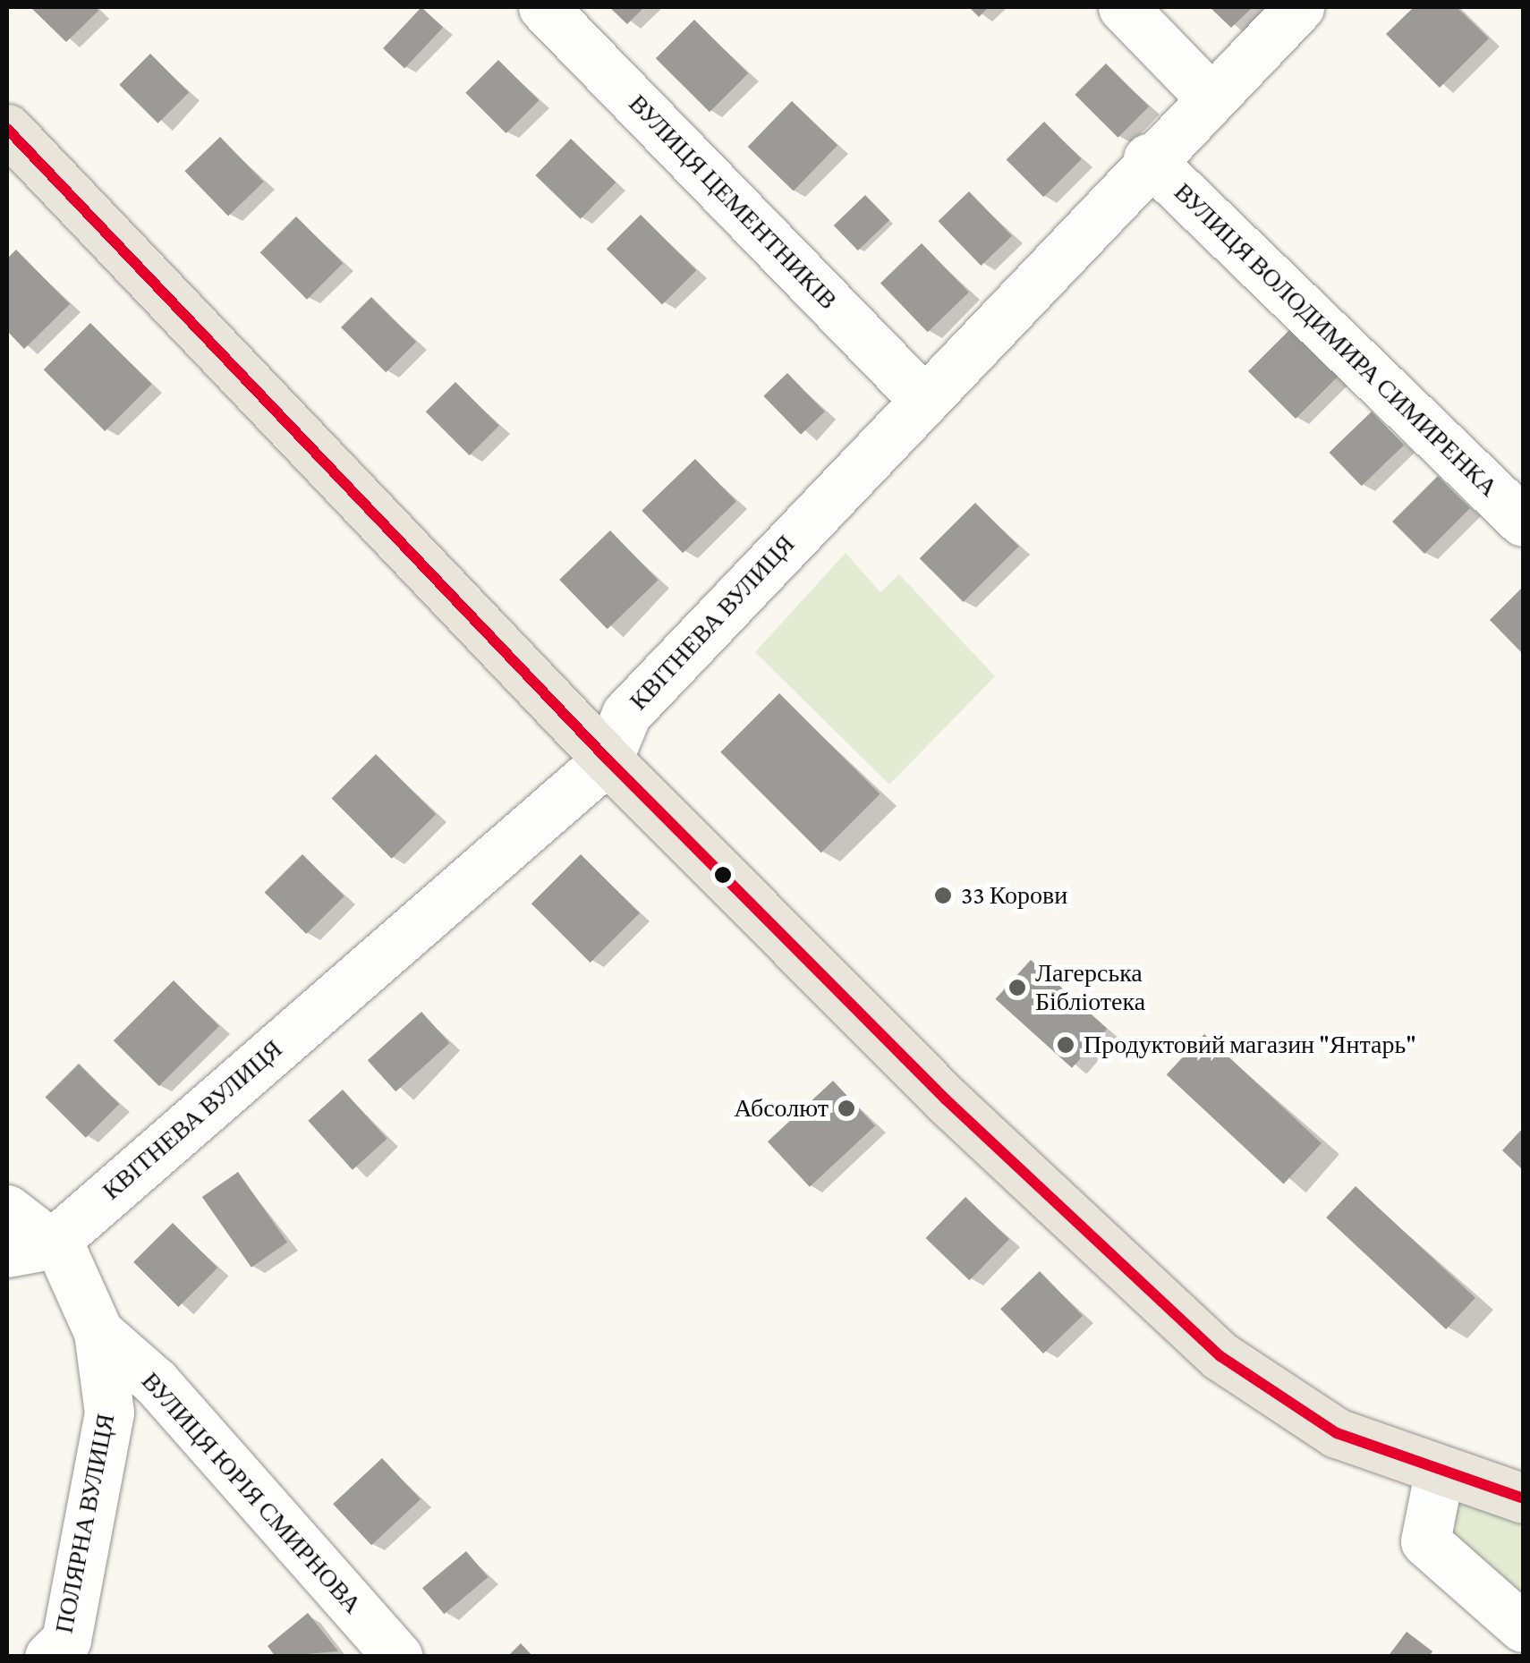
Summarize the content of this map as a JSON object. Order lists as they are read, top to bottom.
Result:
{
  "streets": {
    "street": [
      "ВУЛИЦЯ ЦЕМЕНТНИКІВ",
      "ВУЛИЦЯ ВОЛОДИМИРА СИМИРЕНКА",
      "КВІТНЕВА ВУЛИЦЯ",
      "ВУЛИЦЯ ЮРІЯ СМИРНОВА",
      "ПОЛЯРНА ВУЛИЦЯ"
    ]
  },
  "crossings": [
    ["ВУЛИЦЯ ЦЕМЕНТНИКІВ", "КВІТНЕВА ВУЛИЦЯ"],
    ["ВУЛИЦЯ ВОЛОДИМИРА СИМИРЕНКА", "КВІТНЕВА ВУЛИЦЯ"],
    ["КВІТНЕВА ВУЛИЦЯ", "ВУЛИЦЯ ЮРІЯ СМИРНОВА"],
    ["ВУЛИЦЯ ЮРІЯ СМИРНОВА", "ПОЛЯРНА ВУЛИЦЯ"]
  ],
  "places": [
    "33 Корови",
    "Лагерська Бібліотека",
    "Продуктовий магазин \"Янтарь\"",
    "Абсолют"
  ]
}
